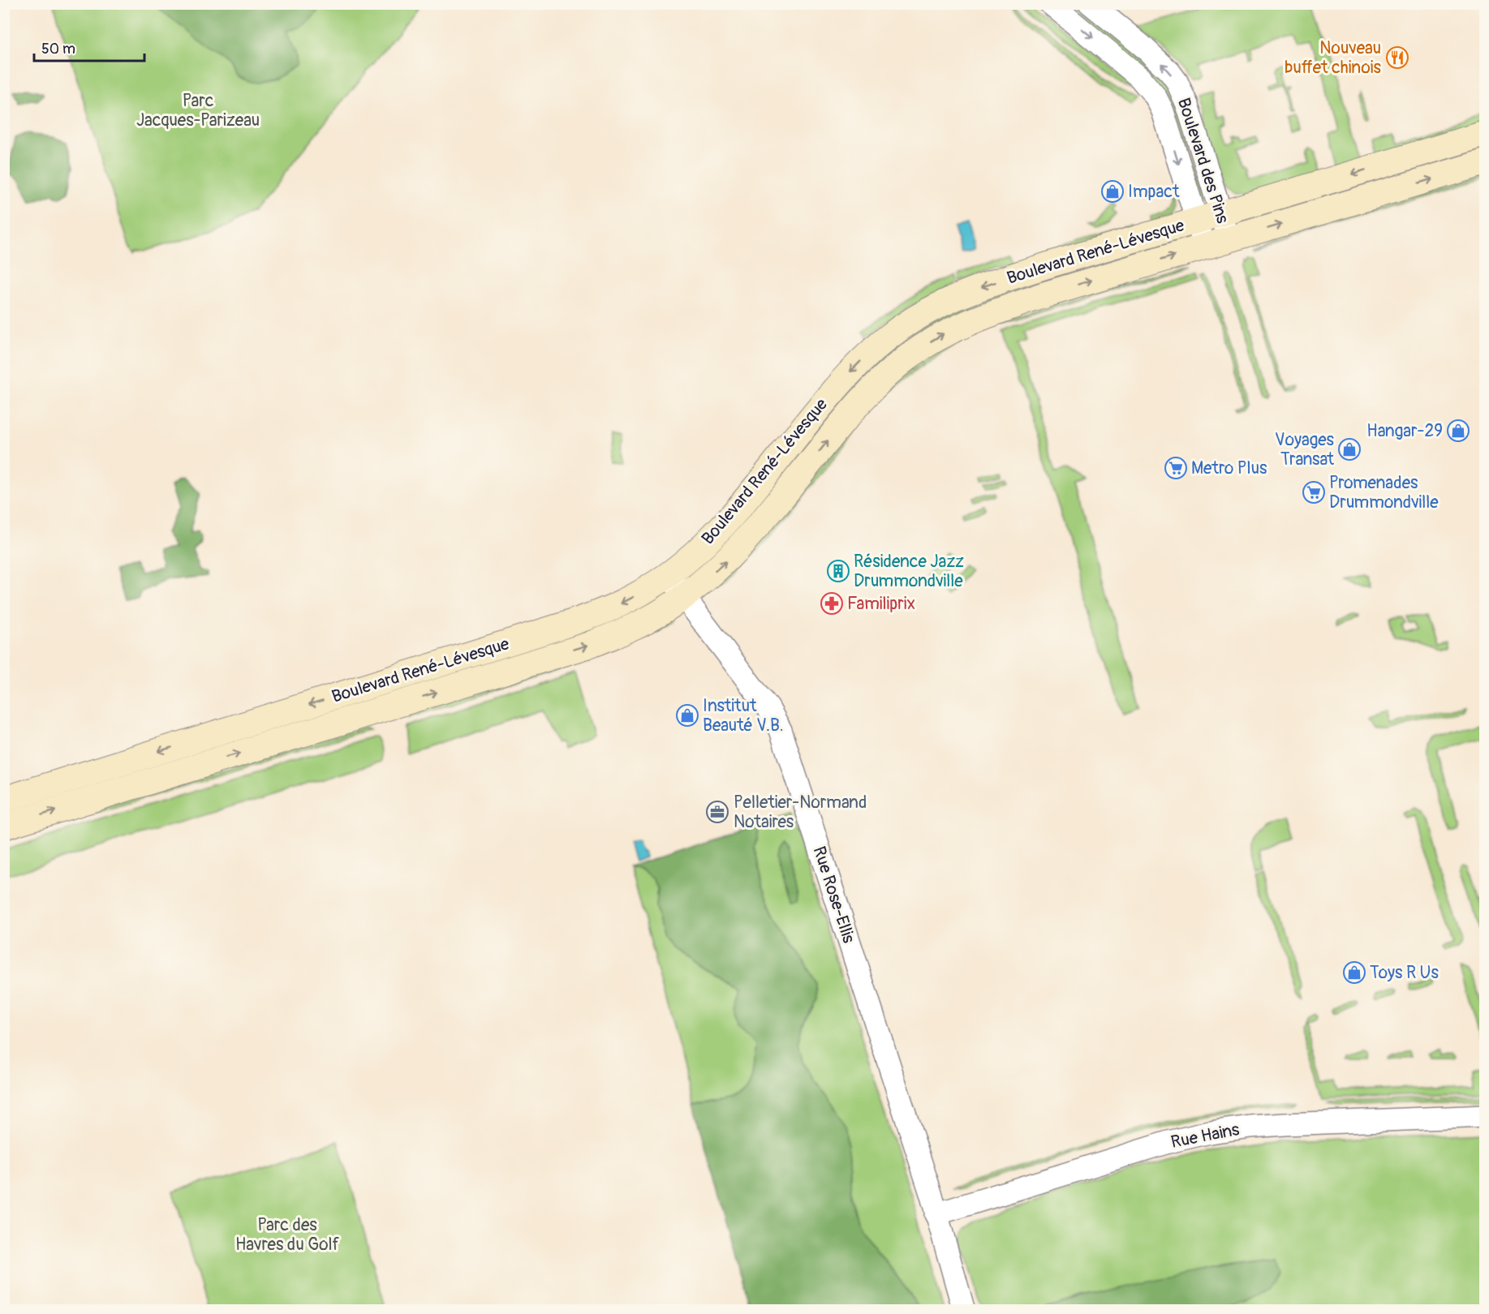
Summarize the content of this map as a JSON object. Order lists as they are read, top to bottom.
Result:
{
  "streets": {
    "main road": ["Boulevard René-Lévesque"],
    "street": ["Boulevard des Pins", "Rue Rose-Ellis", "Rue Hains"]
  },
  "crossings": [
    ["Boulevard des Pins", "Boulevard René-Lévesque"],
    ["Boulevard René-Lévesque", "Rue Rose-Ellis"],
    ["Rue Rose-Ellis", "Rue Hains"]
  ],
  "parks": ["Parc Jacques-Parizeau", "Parc des Havres du Golf"],
  "places": {
    "restaurant": ["Nouveau buffet chinois"],
    "shop": [
      "Impact",
      "Hangar-29",
      "Voyages Transat",
      "Institut Beauté V.B.",
      "Toys R Us"
    ],
    "supermarket": ["Metro Plus", "Promenades Drummondville"],
    "building": ["Résidence Jazz Drummondville"],
    "pharmacy": ["Familiprix"],
    "office": ["Pelletier-Normand Notaires"]
  },
  "scale_bar": "50 m"
}
